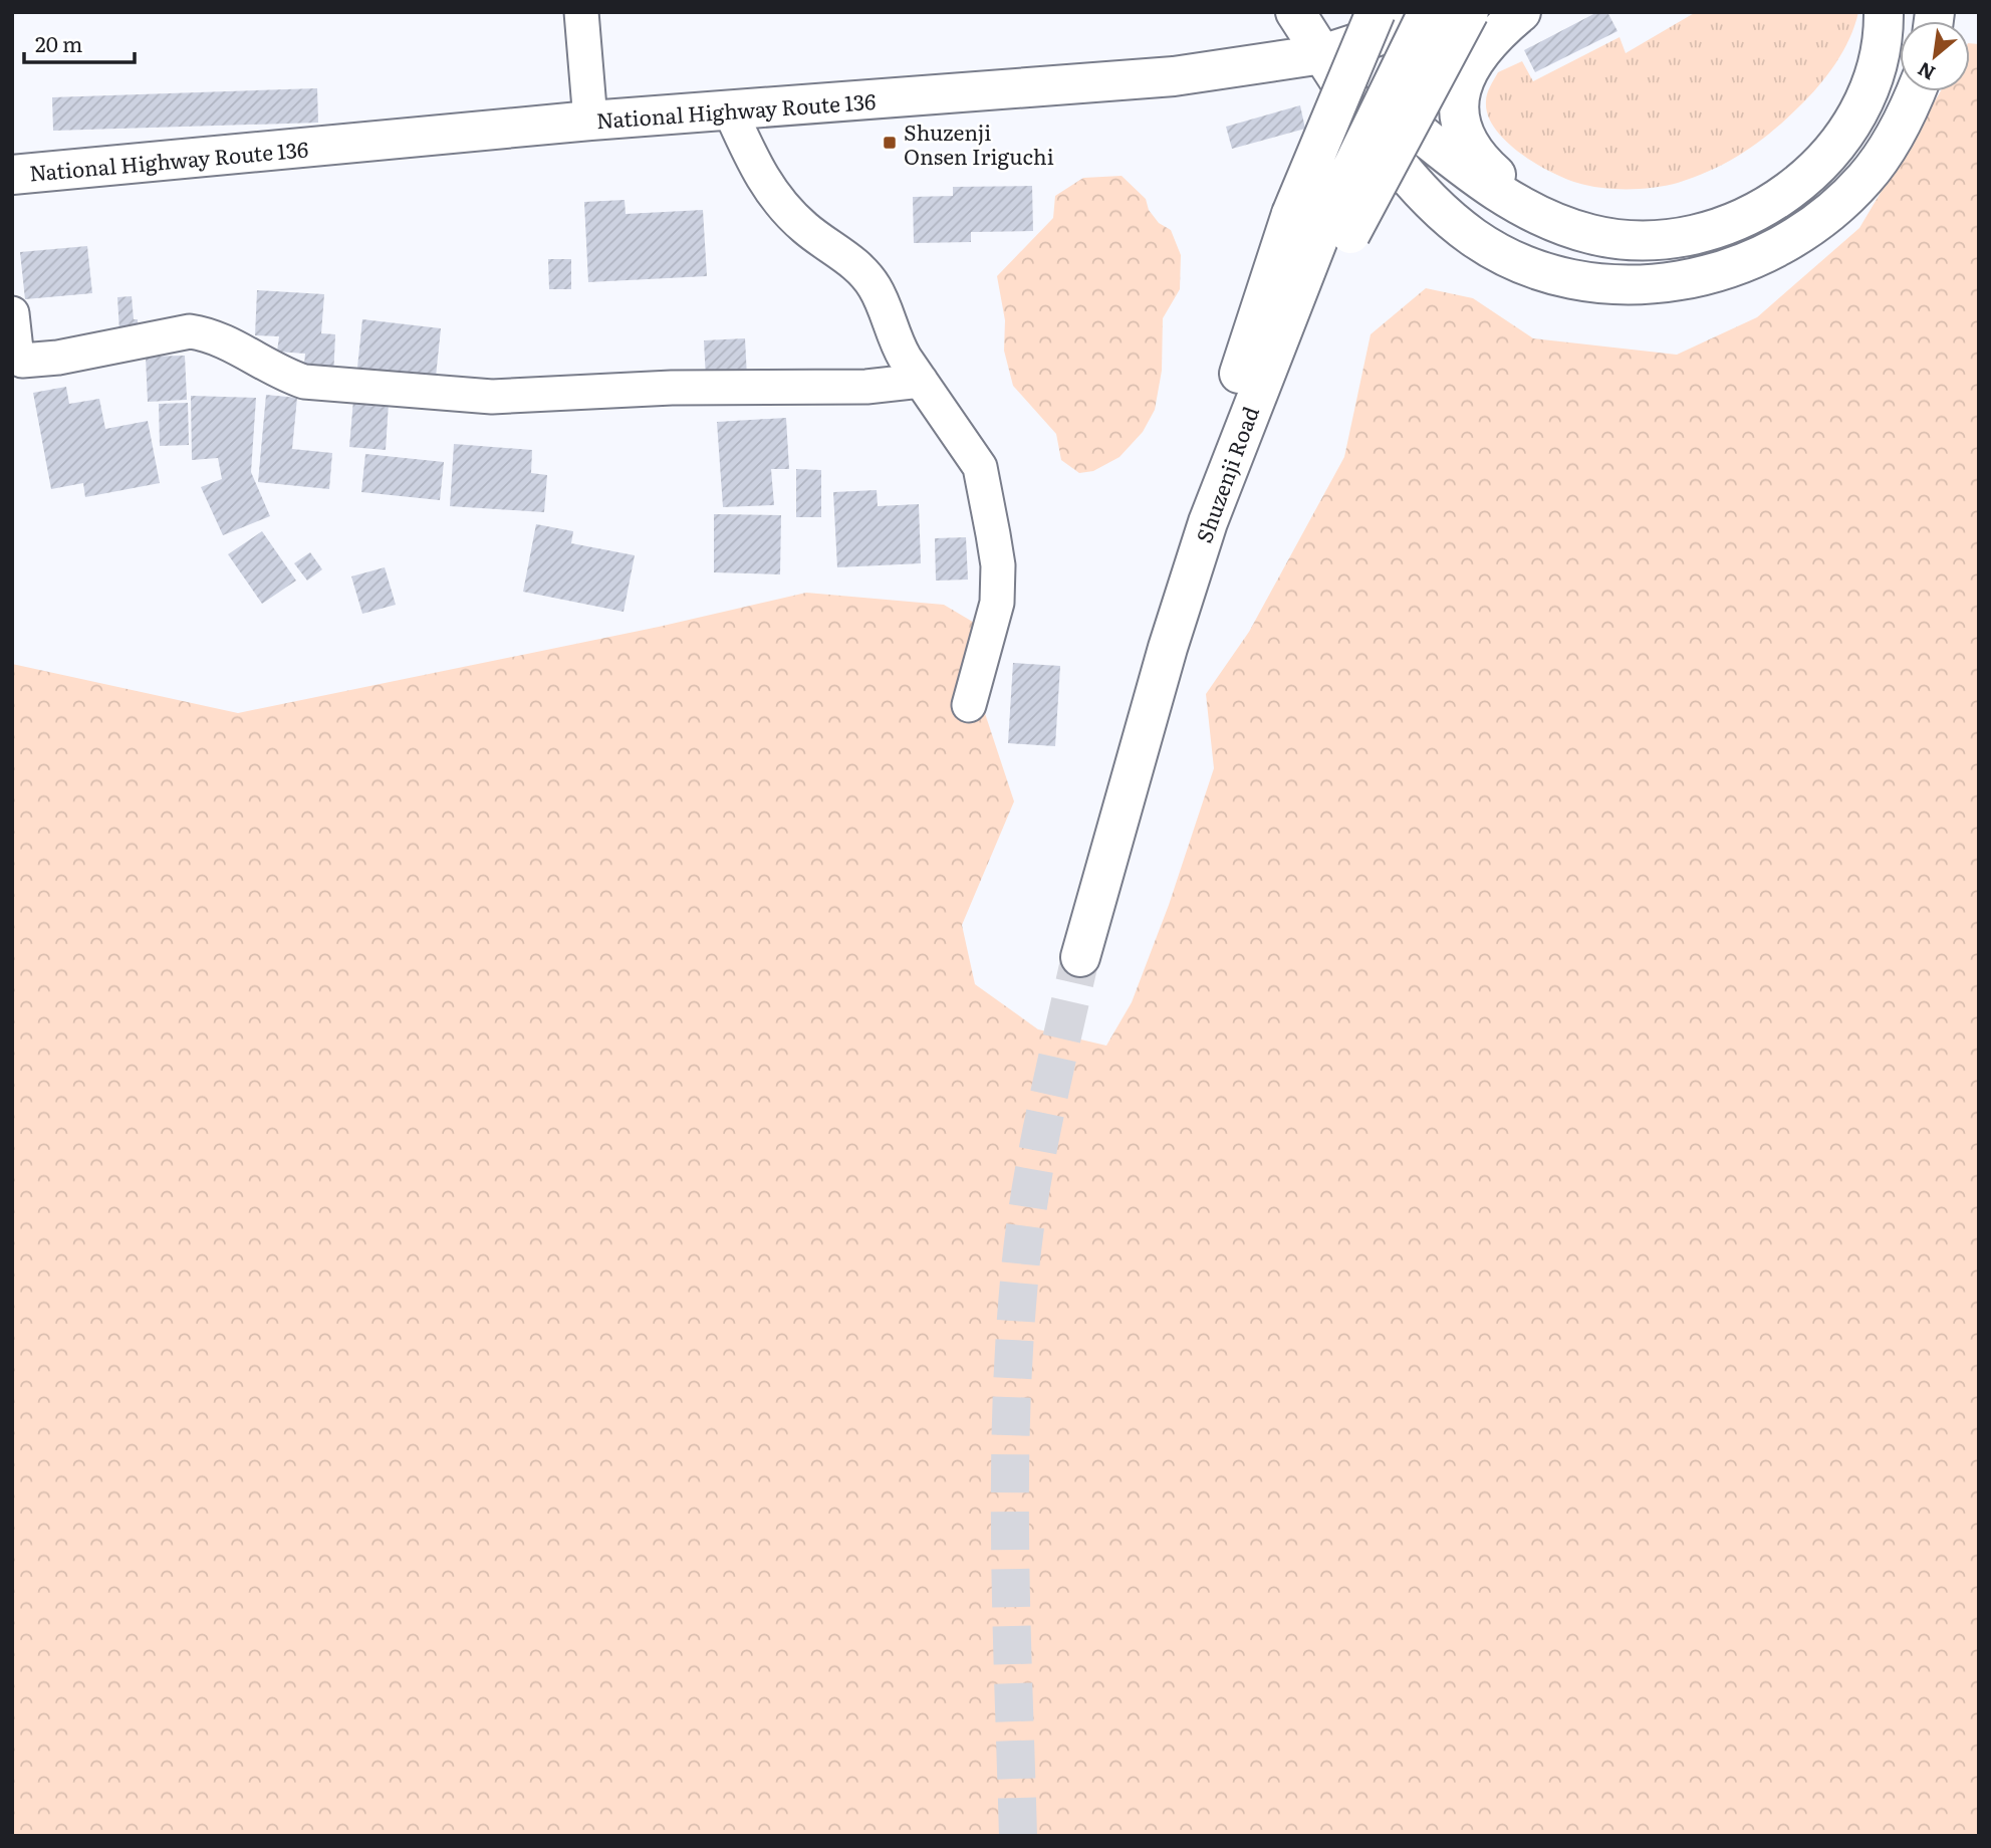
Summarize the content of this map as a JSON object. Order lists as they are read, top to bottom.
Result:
{
  "streets": {
    "highway": ["National Highway Route 136", "Shuzenji Road"]
  },
  "places": {
    "transit": ["Shuzenji Onsen Iriguchi"]
  },
  "scale_bar": "20 m",
  "north": "bottom left"
}
